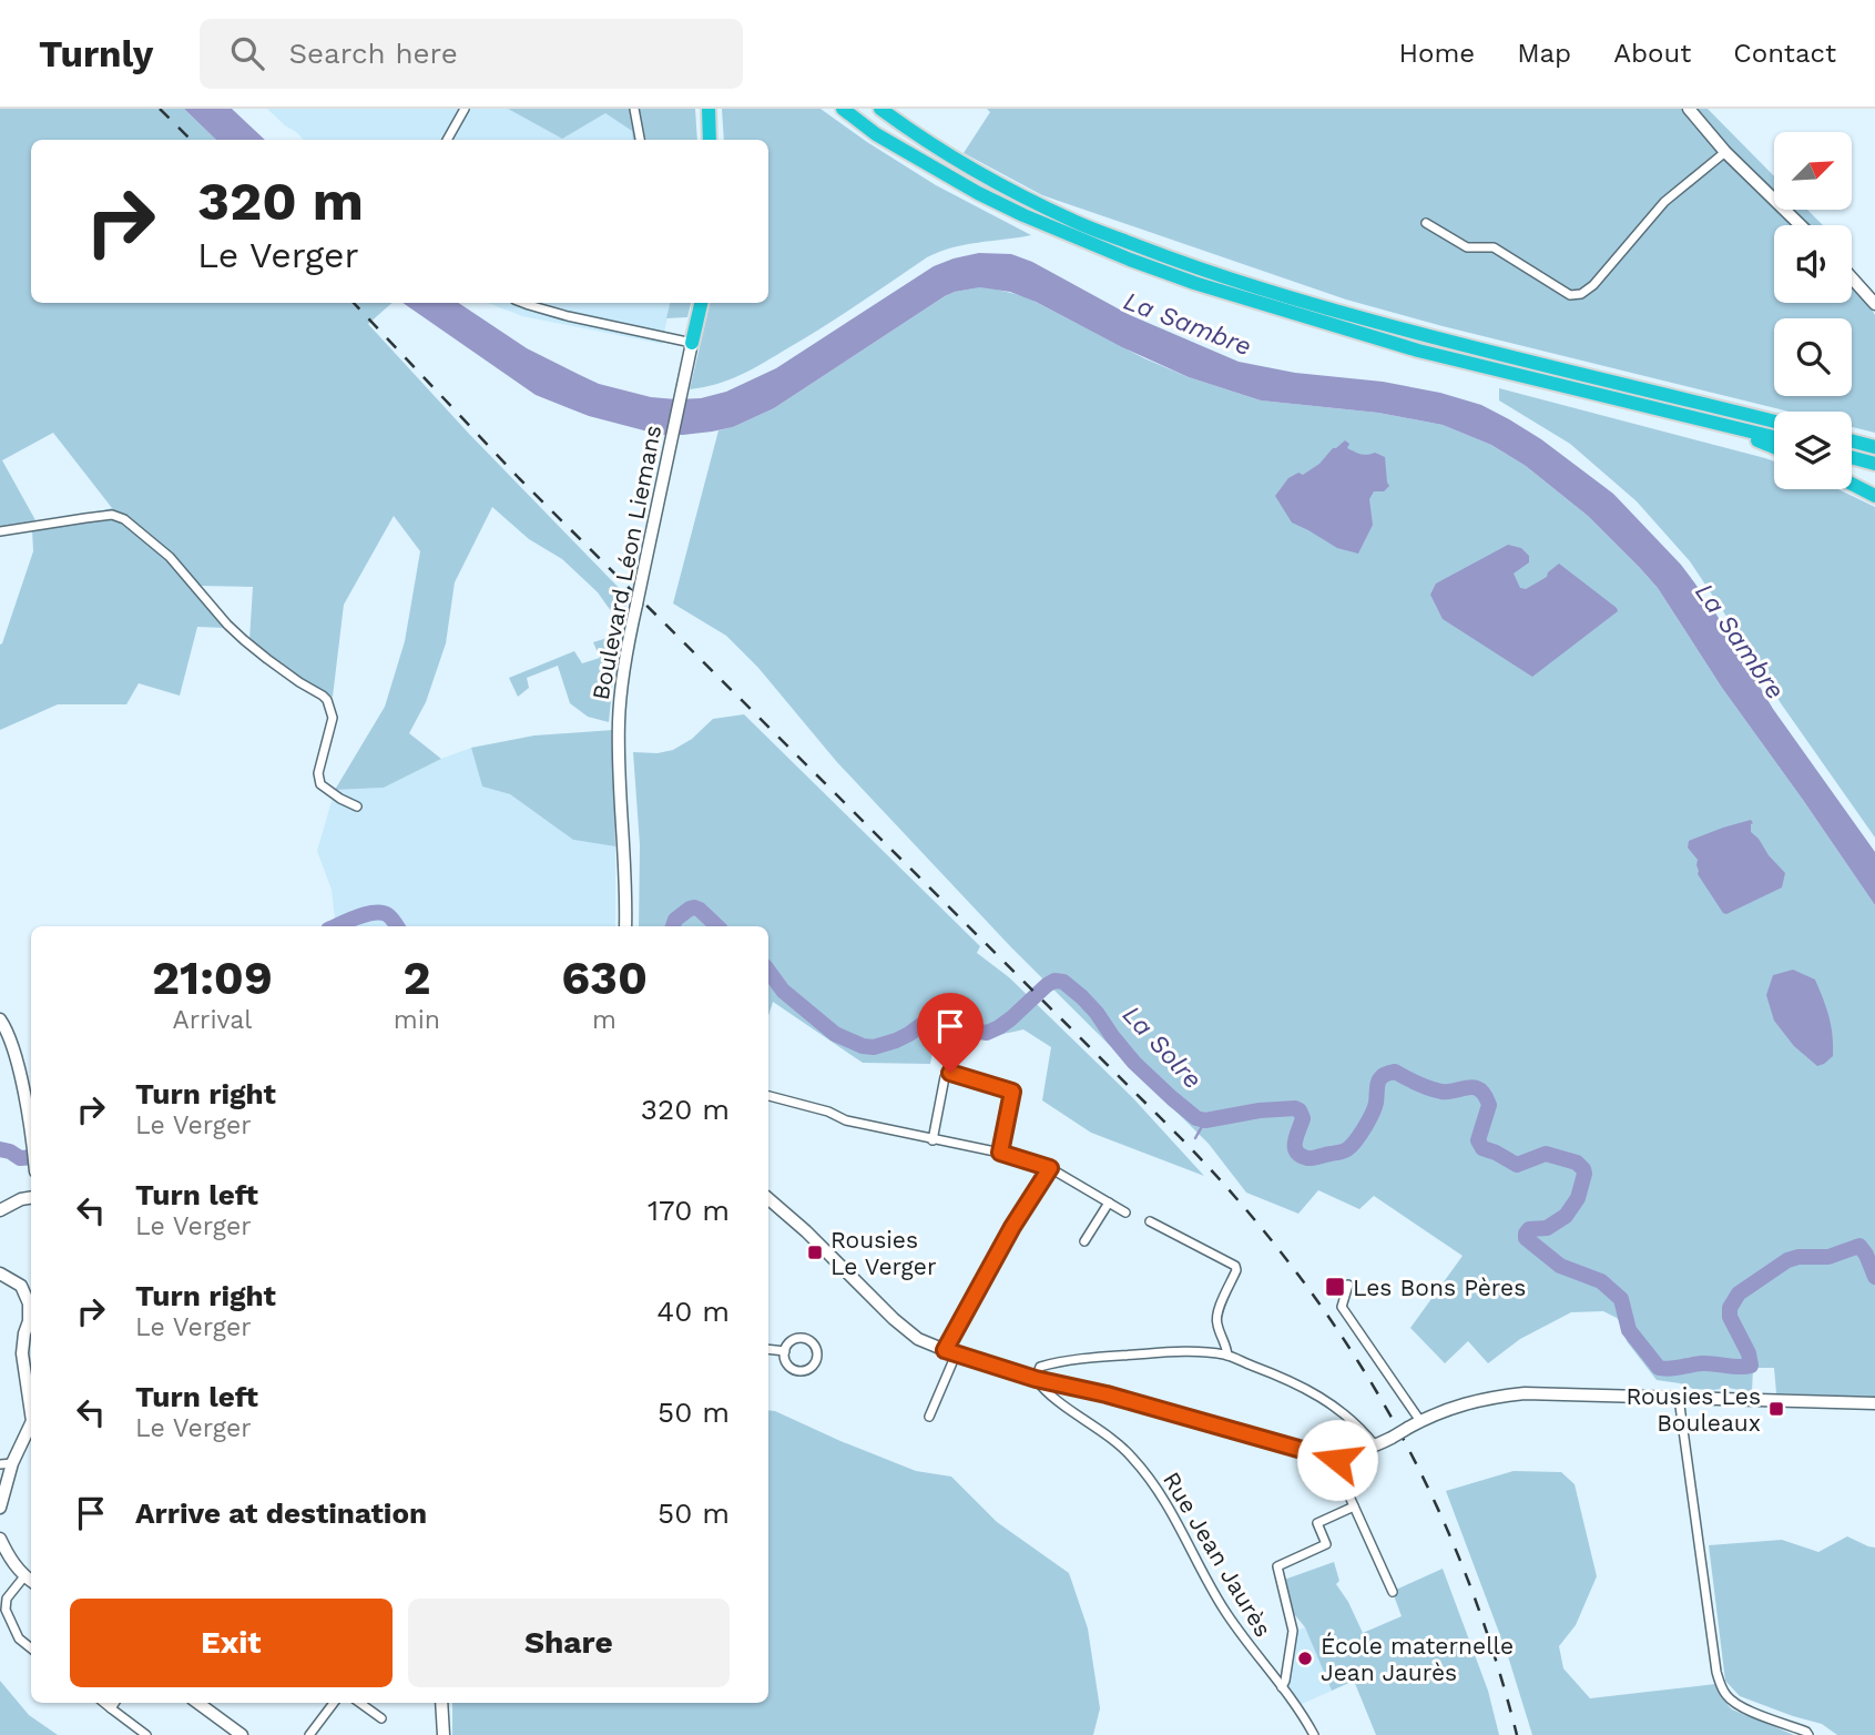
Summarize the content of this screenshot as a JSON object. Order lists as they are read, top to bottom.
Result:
{
  "streets": {
    "highway": ["Boulevard Léon Liemans"],
    "street": ["Rue Jean Jaurès"]
  },
  "water": ["La Sambre", "La Solre"],
  "places": {
    "transit": ["Rousies Le Verger", "Les Bons Pères", "Rousies Les Bouleaux"],
    "other": ["École maternelle Jean Jaurès"]
  },
  "north": "top right",
  "page": {
    "header": "Turnly",
    "search": "Search here",
    "nav": [
      "Home",
      "Map",
      "About",
      "Contact"
    ],
    "turn": ["320 m", "Le Verger"],
    "eta": [
      "21:09",
      "Arrival",
      "2",
      "min",
      "630",
      "m"
    ],
    "list": [
      {
        "name": "Turn right",
        "note": "Le Verger",
        "value": "320 m"
      },
      {
        "name": "Turn left",
        "note": "Le Verger",
        "value": "170 m"
      },
      {
        "name": "Turn right",
        "note": "Le Verger",
        "value": "40 m"
      },
      {
        "name": "Turn left",
        "note": "Le Verger",
        "value": "50 m"
      },
      {
        "name": "Arrive at destination",
        "value": "50 m"
      }
    ],
    "buttons": ["Exit", "Share"]
  }
}
